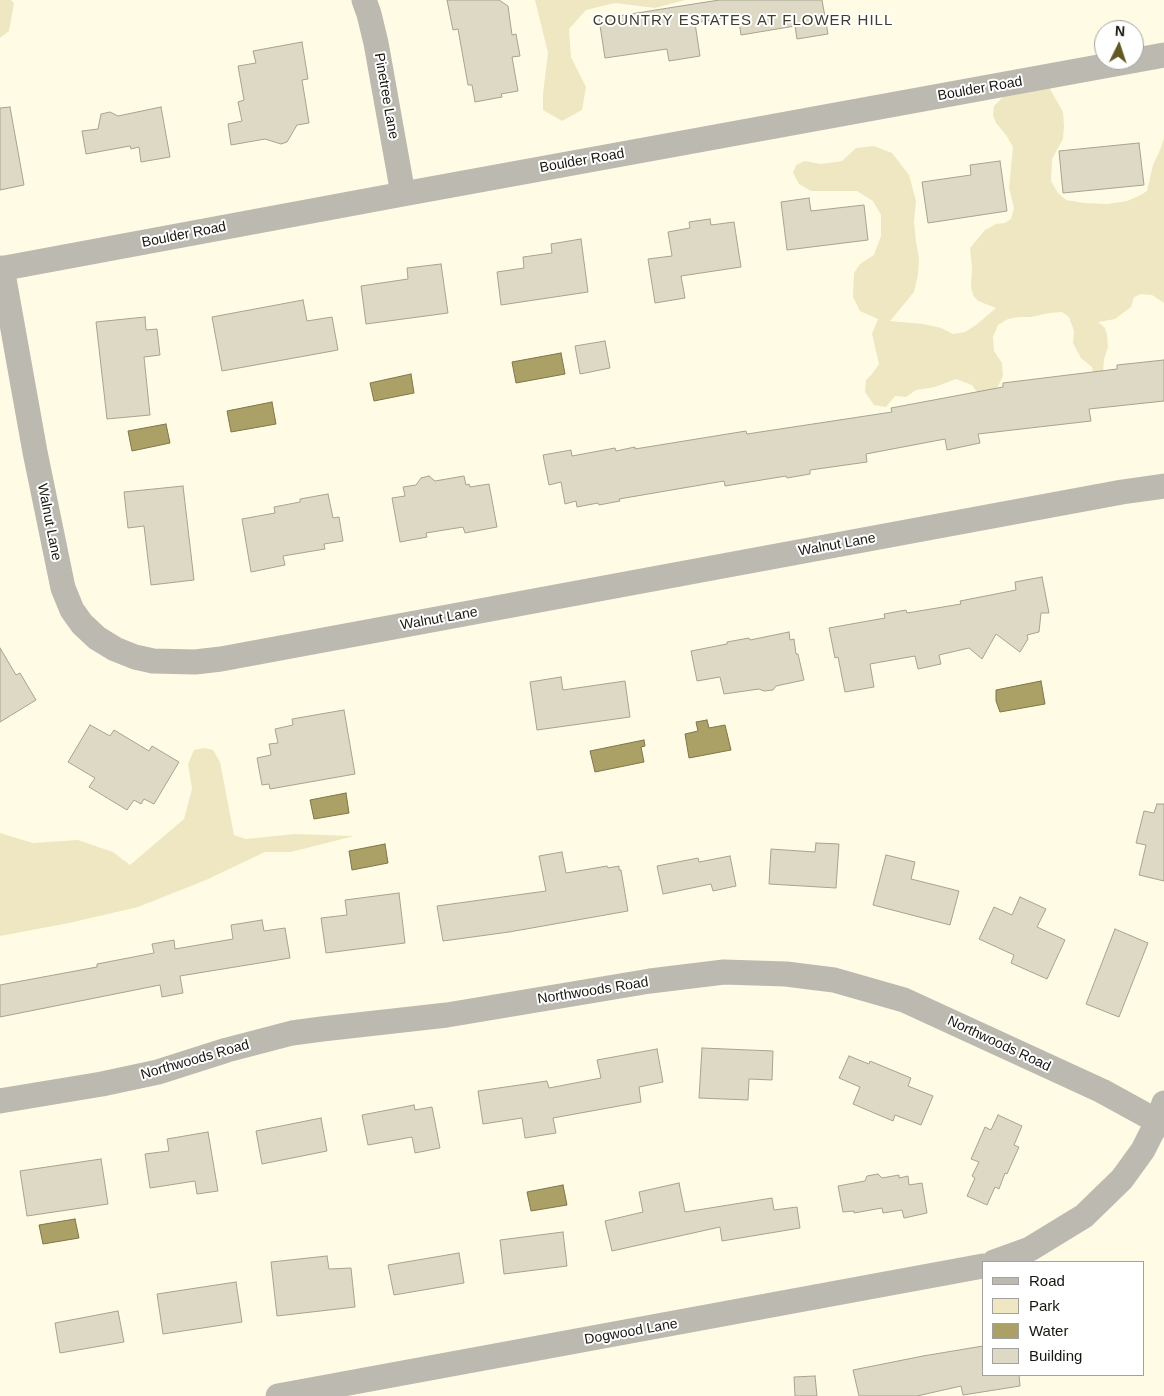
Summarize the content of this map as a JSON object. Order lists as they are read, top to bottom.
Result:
{
  "streets": {
    "street": [
      "Boulder Road",
      "Pinetree Lane",
      "Walnut Lane",
      "Northwoods Road",
      "Dogwood Lane"
    ]
  },
  "crossings": [
    ["Boulder Road", "Pinetree Lane"],
    ["Boulder Road", "Walnut Lane"]
  ],
  "districts": ["COUNTRY ESTATES AT FLOWER HILL"],
  "legend": [
    "Road",
    "Park",
    "Water",
    "Building"
  ],
  "north": "top"
}
